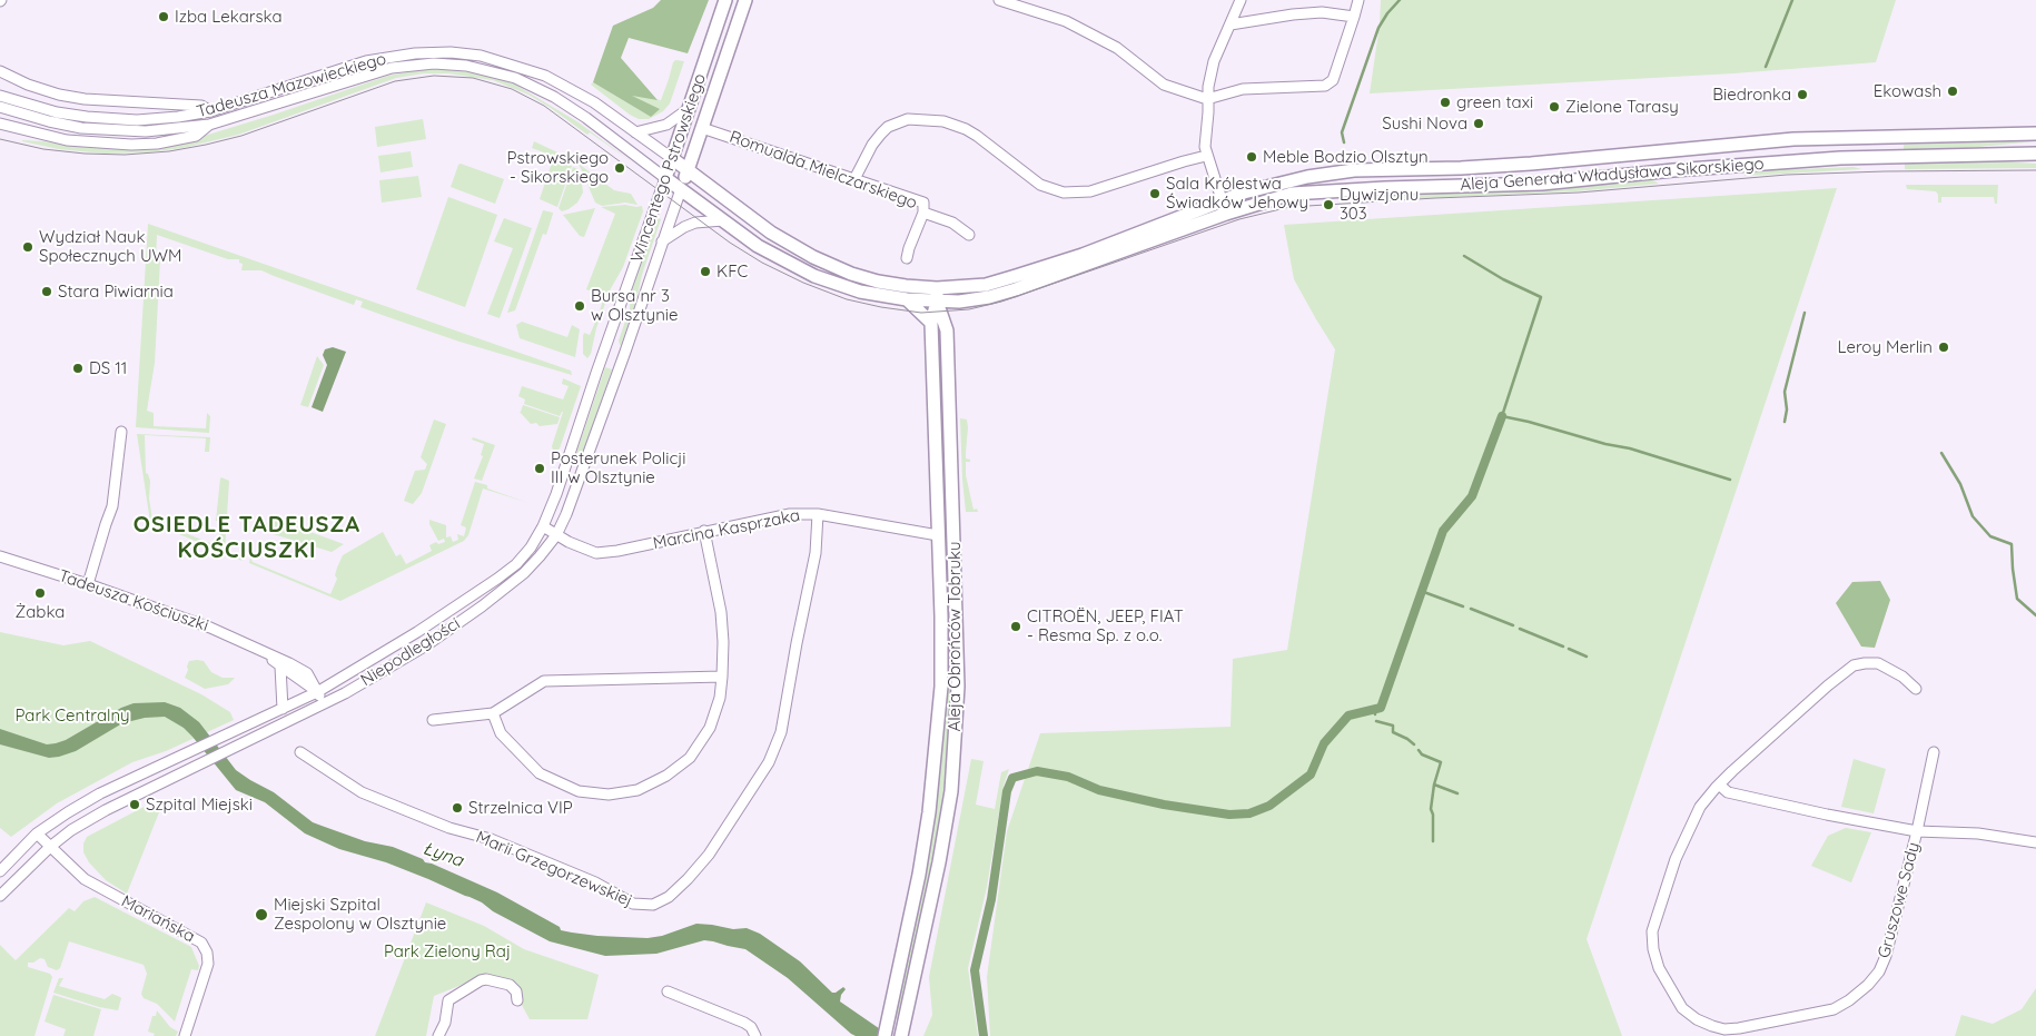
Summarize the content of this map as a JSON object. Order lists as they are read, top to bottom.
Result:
{
  "streets": {
    "main road": [
      "Tadeusza Mazowieckiego",
      "Wincentego Pstrowskiego",
      "Aleja Generała Władysława Sikorskiego",
      "Aleja Obrońców Tobruku"
    ],
    "street": [
      "Romualda Mielczarskiego",
      "Marcina Kasprzaka",
      "Tadeusza Kościuszki",
      "Niepodległości",
      "Marii Grzegorzewskiej",
      "Gruszowe Sady",
      "Mariańska"
    ]
  },
  "crossings": [
    ["Tadeusza Mazowieckiego", "Wincentego Pstrowskiego"],
    ["Tadeusza Mazowieckiego", "Aleja Generała Władysława Sikorskiego"],
    ["Wincentego Pstrowskiego", "Romualda Mielczarskiego"],
    ["Wincentego Pstrowskiego", "Aleja Generała Władysława Sikorskiego"],
    ["Wincentego Pstrowskiego", "Marcina Kasprzaka"],
    ["Wincentego Pstrowskiego", "Niepodległości"],
    ["Aleja Generała Władysława Sikorskiego", "Aleja Obrońców Tobruku"],
    ["Marcina Kasprzaka", "Aleja Obrońców Tobruku"],
    ["Marcina Kasprzaka", "Niepodległości"],
    ["Marcina Kasprzaka", "Marii Grzegorzewskiej"],
    ["Tadeusza Kościuszki", "Niepodległości"],
    ["Niepodległości", "Mariańska"]
  ],
  "districts": ["OSIEDLE TADEUSZA KOŚCIUSZKI"],
  "water": ["Łyna"],
  "parks": ["Park Centralny", "Park Zielony Raj"],
  "places": [
    "Izba Lekarska",
    "Ekowash",
    "Biedronka",
    "green taxi",
    "Zielone Tarasy",
    "Sushi Nova",
    "Meble Bodzio Olsztyn",
    "Pstrowskiego - Sikorskiego",
    "Sala Królestwa Świadków Jehowy",
    "Dywizjonu 303",
    "Wydział Nauk Społecznych UWM",
    "KFC",
    "Stara Piwiarnia",
    "Bursa nr 3 w Olsztynie",
    "Leroy Merlin",
    "DS 11",
    "Posterunek Policji III w Olsztynie",
    "Żabka",
    "CITROËN, JEEP, FIAT - Resma Sp. z o.o.",
    "Szpital Miejski",
    "Strzelnica VIP",
    "Miejski Szpital Zespolony w Olsztynie"
  ]
}
